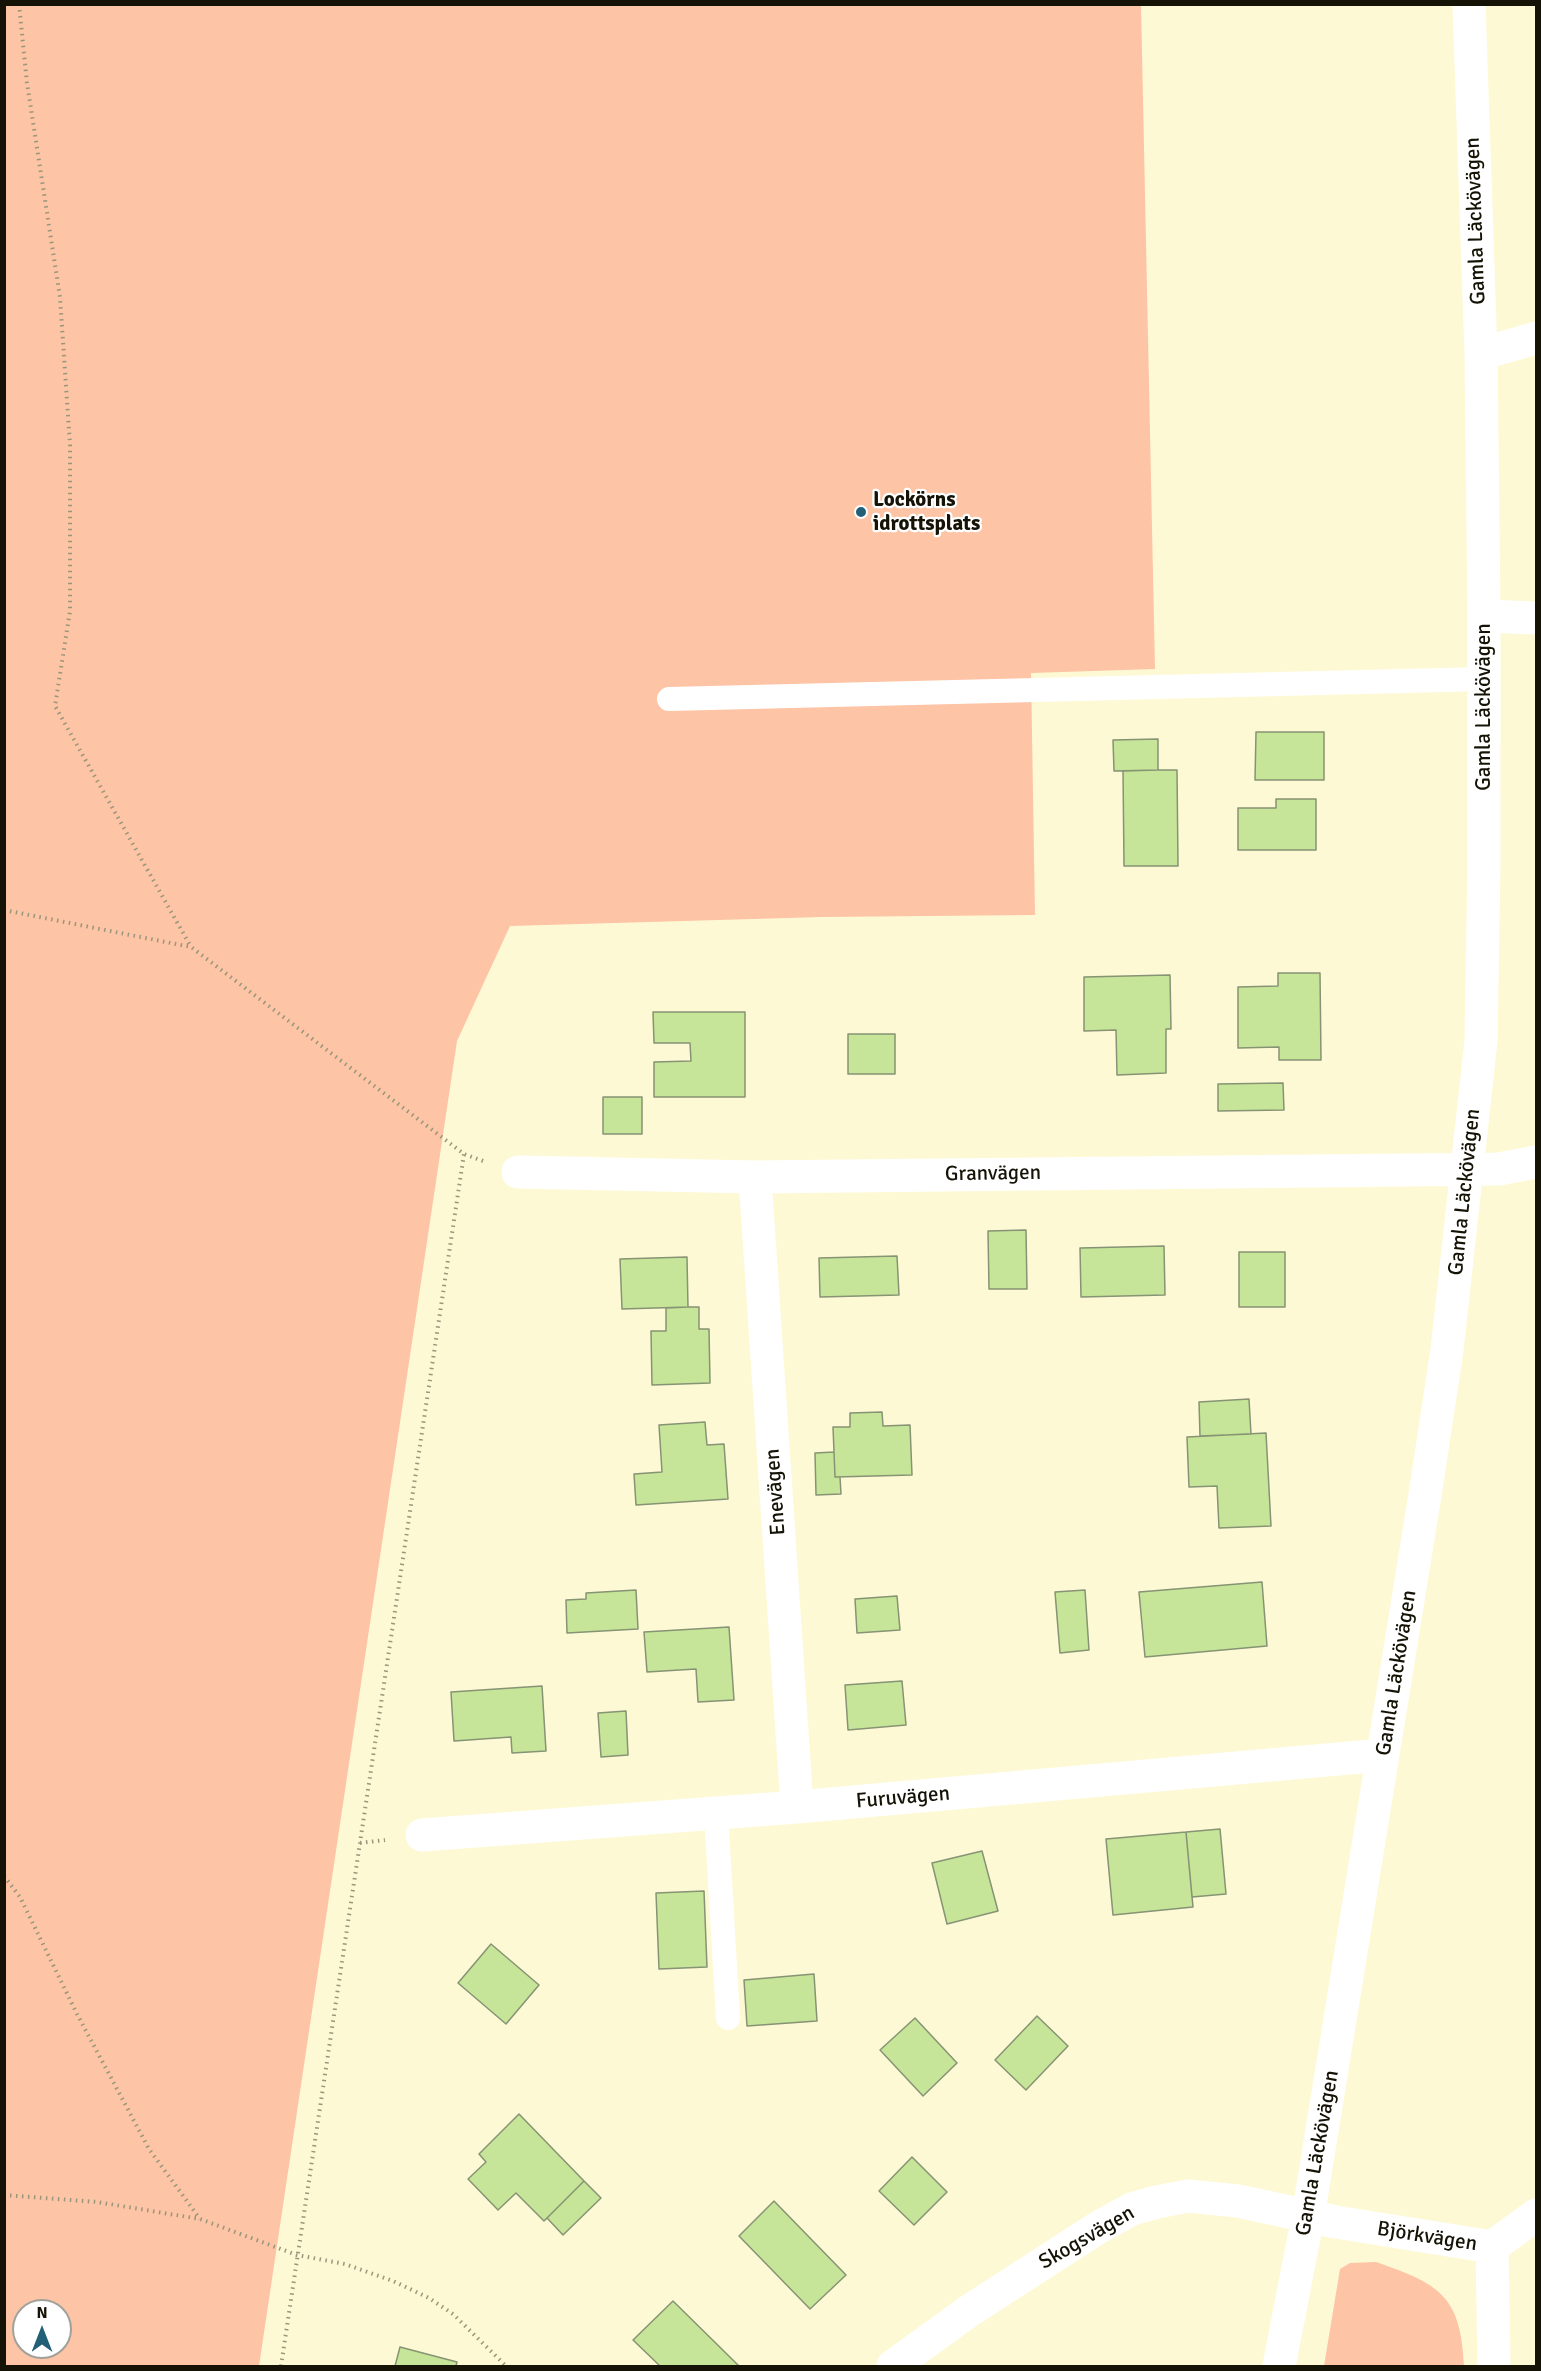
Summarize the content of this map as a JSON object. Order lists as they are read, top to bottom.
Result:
{
  "streets": {
    "street": [
      "Gamla Läckövägen",
      "Granvägen",
      "Enevägen",
      "Furuvägen",
      "Björkvägen",
      "Skogsvägen"
    ]
  },
  "crossings": [
    ["Gamla Läckövägen", "Granvägen"],
    ["Gamla Läckövägen", "Furuvägen"],
    ["Gamla Läckövägen", "Björkvägen"],
    ["Gamla Läckövägen", "Skogsvägen"],
    ["Granvägen", "Enevägen"],
    ["Enevägen", "Furuvägen"],
    ["Björkvägen", "Skogsvägen"]
  ],
  "places": ["Lockörns idrottsplats"],
  "north": "top"
}
